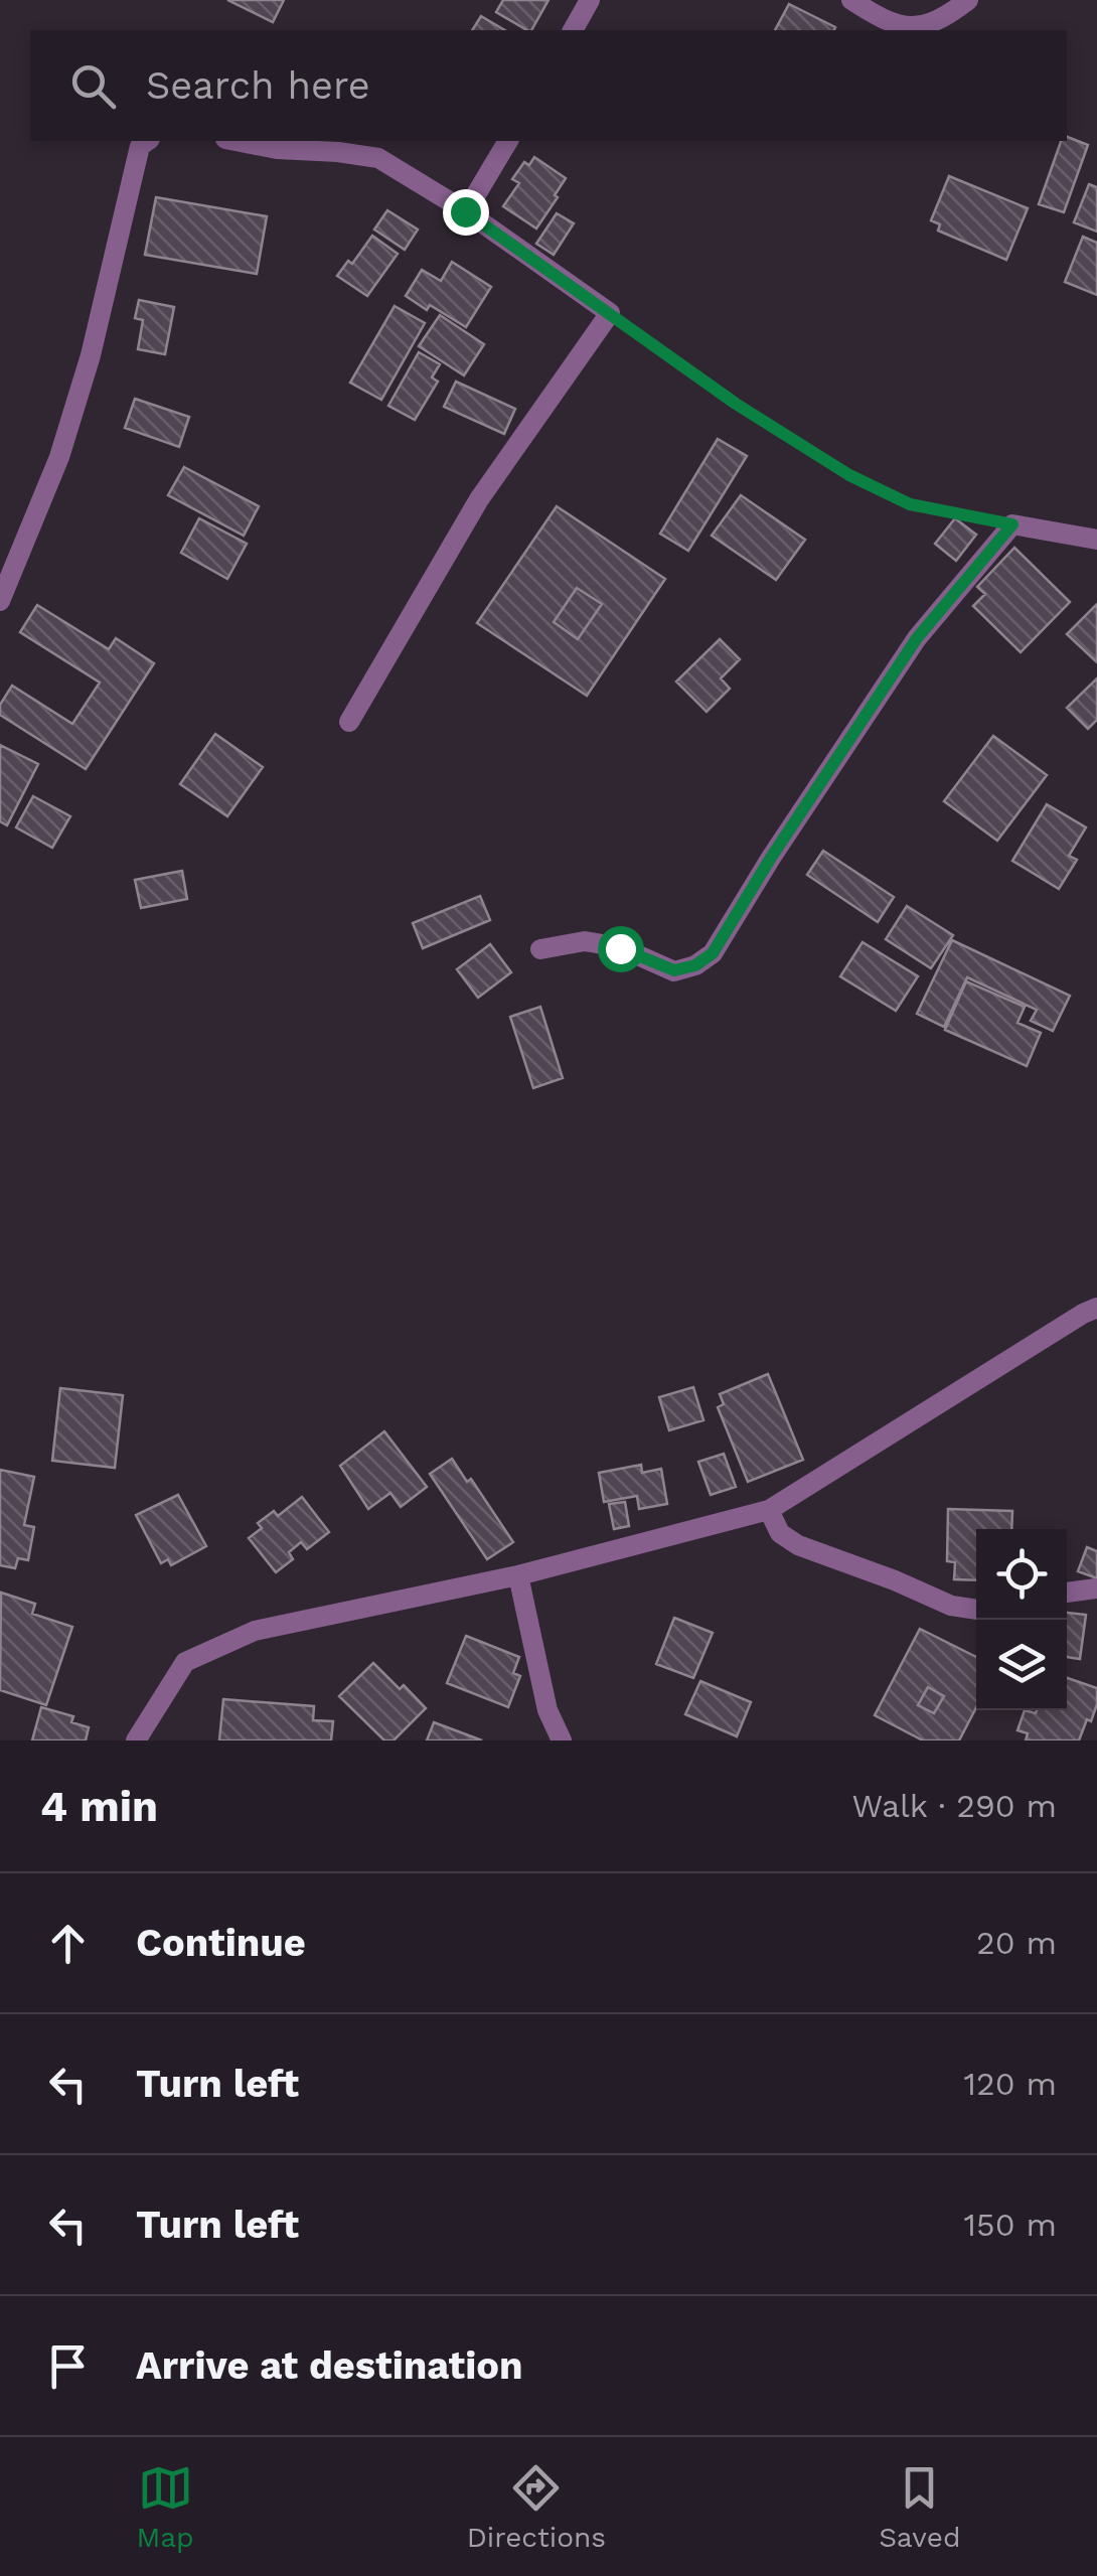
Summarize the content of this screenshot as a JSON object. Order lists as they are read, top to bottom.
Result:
{
  "page": {
    "search": "Search here",
    "heading": ["4 min", "Walk · 290 m"],
    "list": [
      ["Continue", "20 m"],
      ["Turn left", "120 m"],
      ["Turn left", "150 m"],
      "Arrive at destination"
    ],
    "nav": ["Map", "Directions", "Saved"]
  }
}
